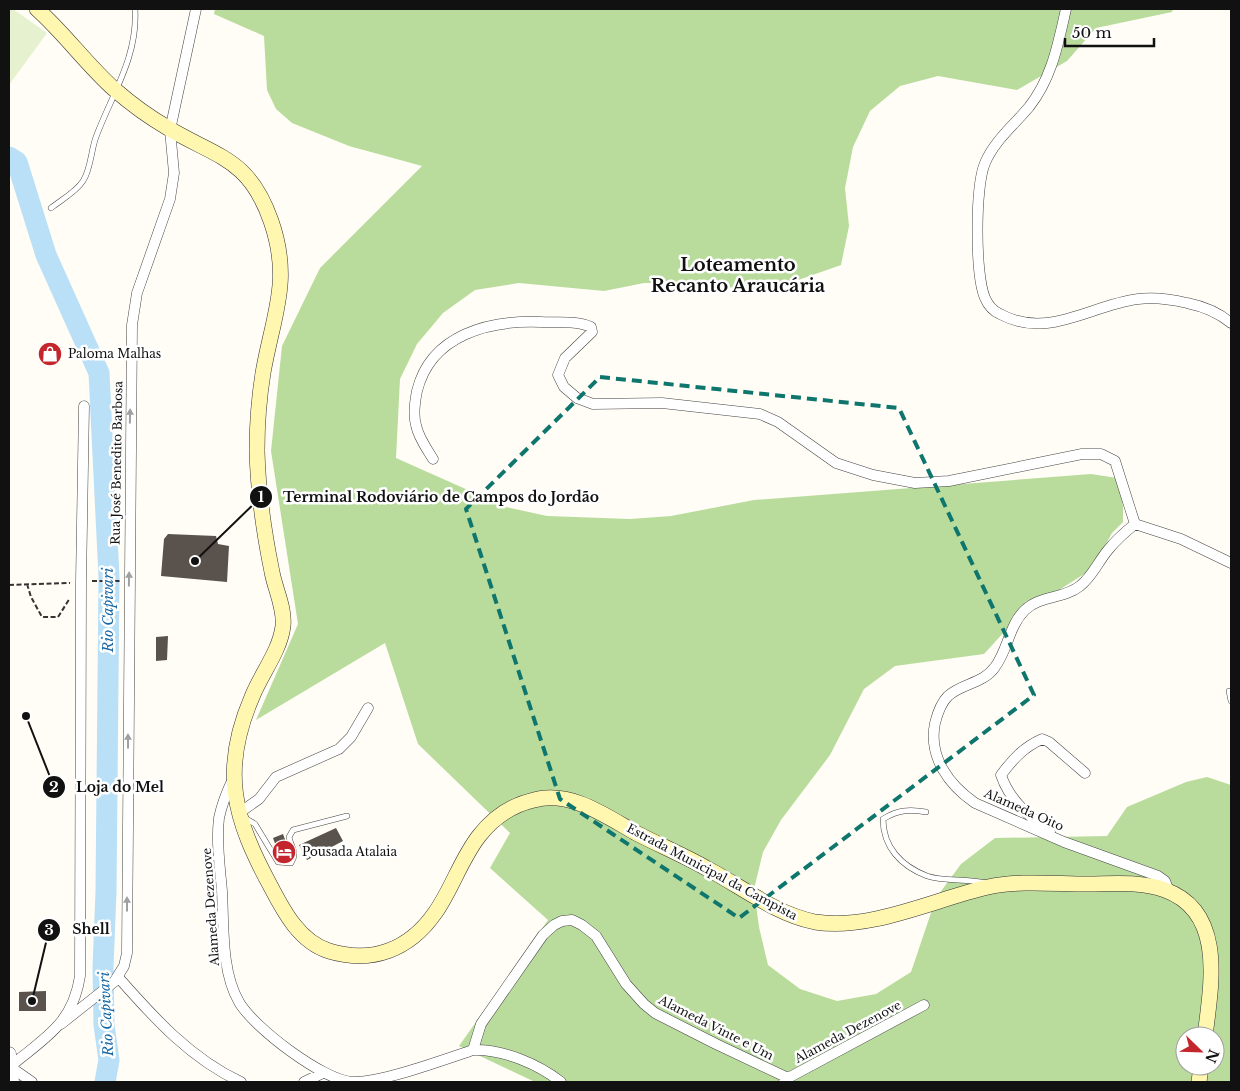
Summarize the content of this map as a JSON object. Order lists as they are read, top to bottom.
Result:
{
  "streets": {
    "main road": ["Estrada Municipal da Campista"],
    "street": [
      "Rua José Benedito Barbosa",
      "Alameda Oito",
      "Alameda Dezenove",
      "Alameda Vinte e Um"
    ]
  },
  "crossings": [
    ["Rua José Benedito Barbosa", "Estrada Municipal da Campista"],
    ["Alameda Oito", "Estrada Municipal da Campista"],
    ["Estrada Municipal da Campista", "Alameda Dezenove"],
    ["Alameda Dezenove", "Alameda Vinte e Um"]
  ],
  "districts": ["Loteamento Recanto Araucária"],
  "water": ["Rio Capivari"],
  "places": {
    "shop": ["Paloma Malhas"],
    "other": ["Terminal Rodoviário de Campos do Jordão", "Loja do Mel", "Shell"],
    "hotel": ["Pousada Atalaia"]
  },
  "scale_bar": "50 m",
  "north": "bottom right"
}
